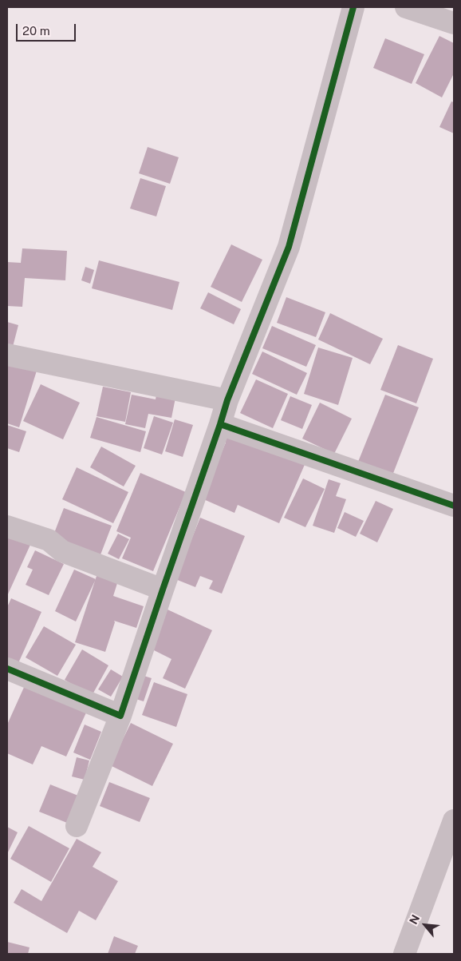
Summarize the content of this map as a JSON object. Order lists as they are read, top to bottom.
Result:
{
  "scale_bar": "20 m",
  "north": "top left"
}
